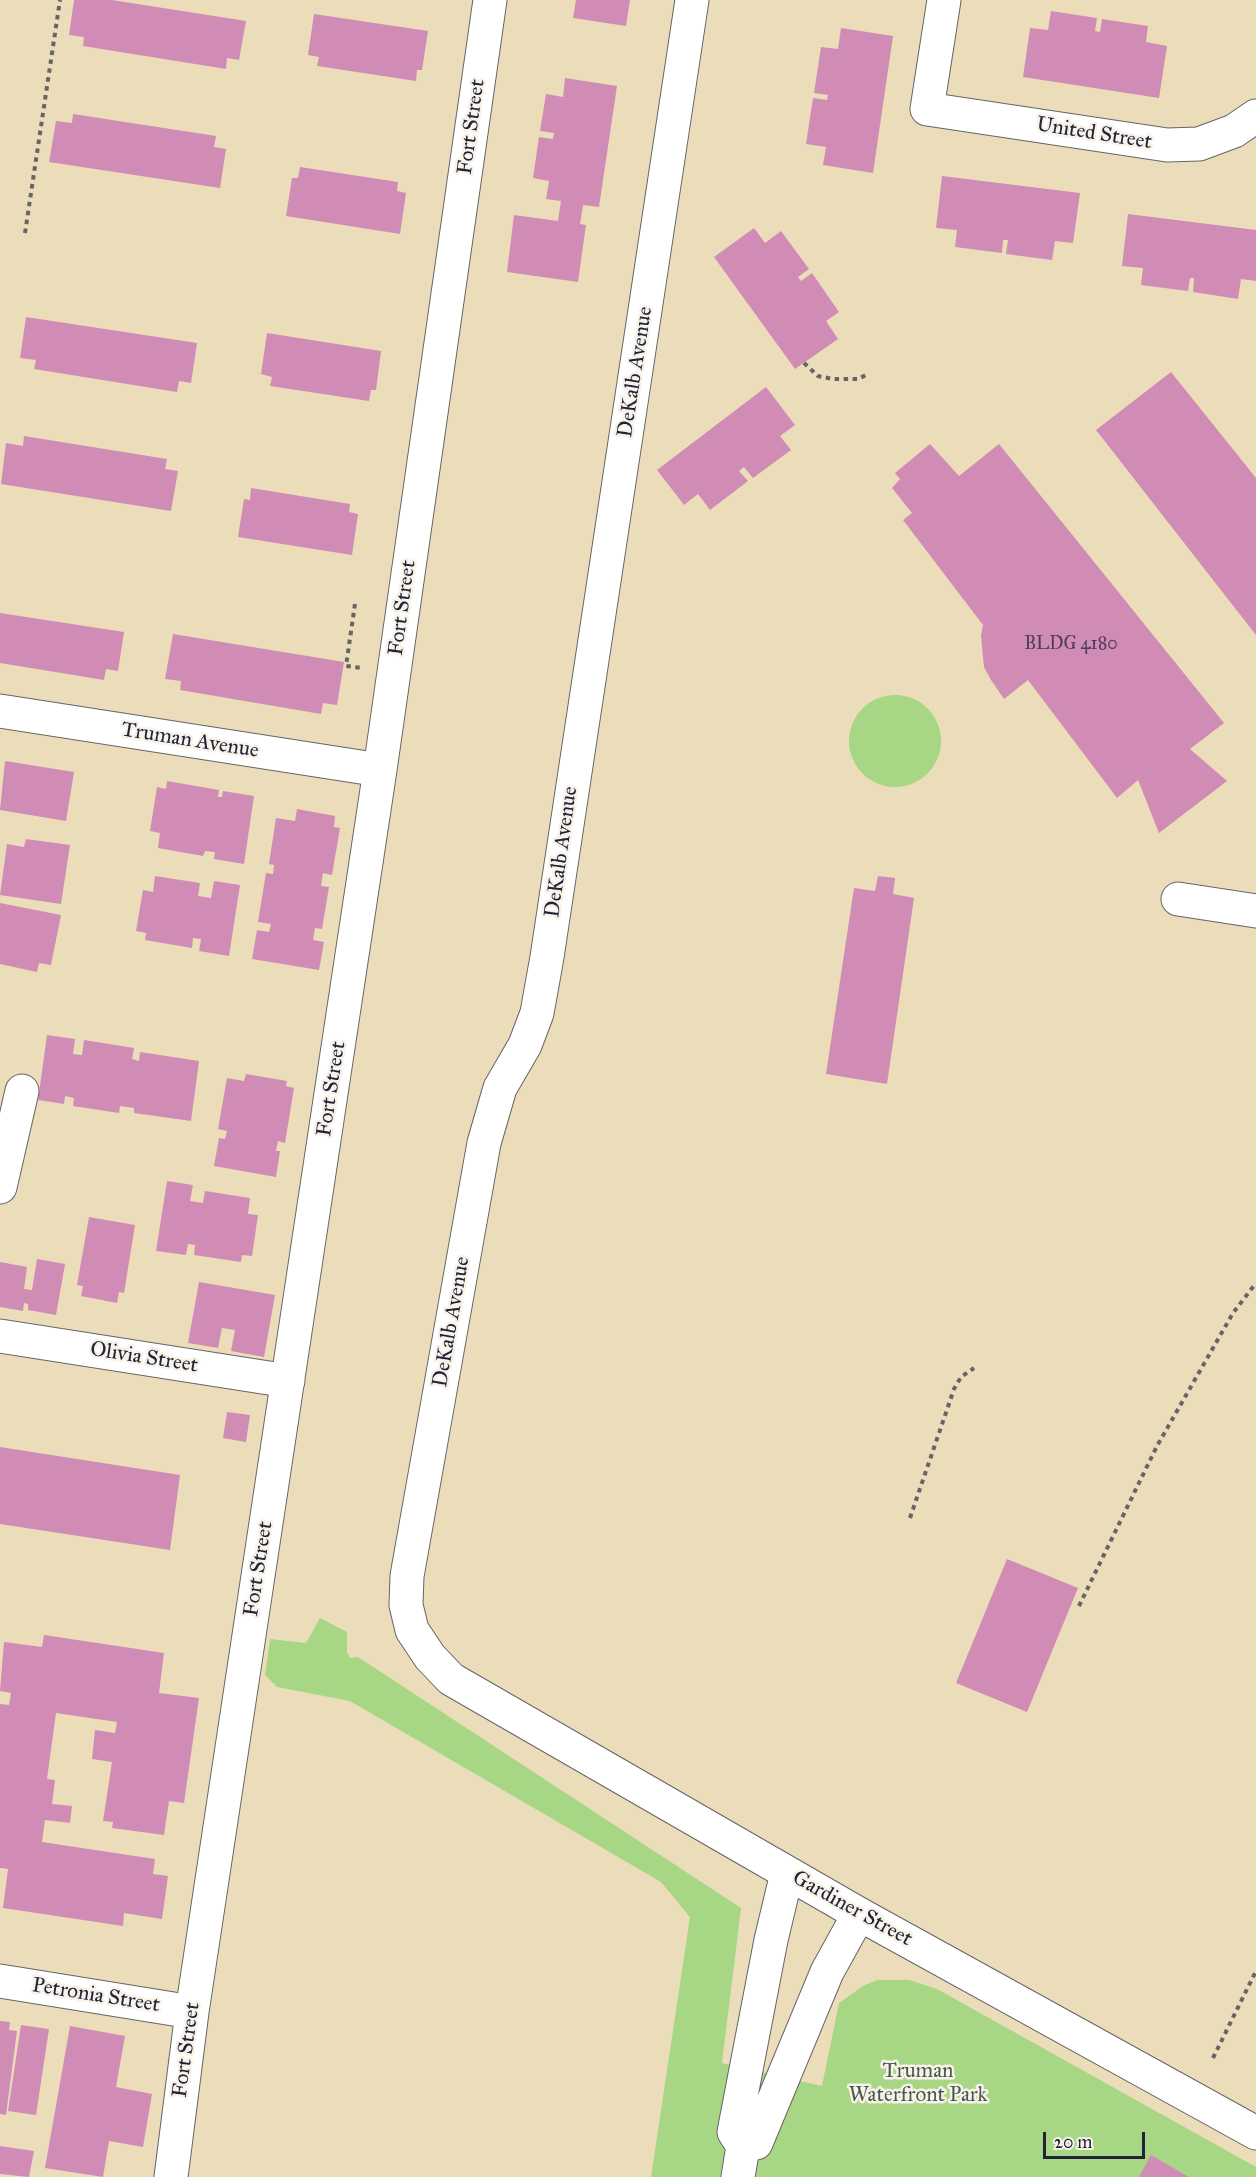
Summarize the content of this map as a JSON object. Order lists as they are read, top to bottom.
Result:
{
  "streets": {
    "street": [
      "Fort Street",
      "United Street",
      "DeKalb Avenue",
      "Truman Avenue",
      "Olivia Street",
      "Gardiner Street",
      "Petronia Street"
    ]
  },
  "crossings": [
    ["Fort Street", "Truman Avenue"],
    ["Fort Street", "Olivia Street"],
    ["Fort Street", "Petronia Street"],
    ["DeKalb Avenue", "Gardiner Street"]
  ],
  "parks": ["Truman Waterfront Park"],
  "house_numbers": ["BLDG 4180"],
  "scale_bar": "20 m"
}
